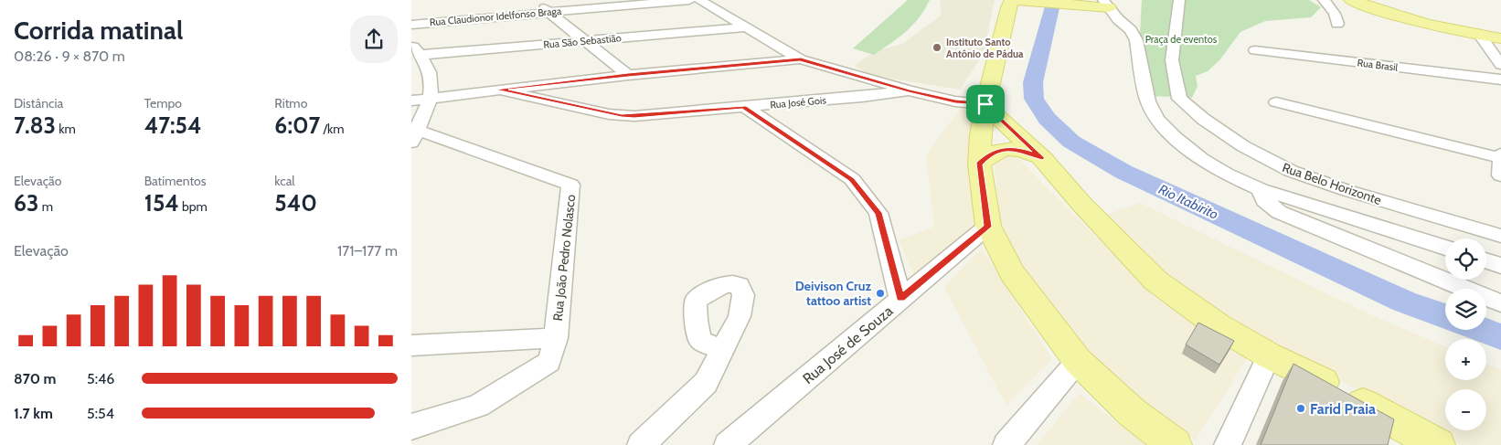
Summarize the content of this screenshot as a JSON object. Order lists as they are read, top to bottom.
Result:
{
  "streets": {
    "street": [
      "Rua Claudionor Idelfonso Braga",
      "Rua São Sebastião",
      "Rua Brasil",
      "Rua José Gois",
      "Rua Belo Horizonte",
      "Rua João Pedro Nolasco",
      "Rua José de Souza"
    ]
  },
  "water": ["Rio Itabirito"],
  "parks": ["Praça de eventos"],
  "places": ["Instituto Santo Antônio de Pádua", "Deivison Cruz tattoo artist", "Farid Praia"],
  "page": {
    "heading": ["Corrida matinal", "08:26 · 9 × 870 m"],
    "stats": [
      ["Distância", "7.83 km"],
      ["Tempo", "47:54"],
      ["Ritmo", "6:07 /km"],
      ["Elevação", "63 m"],
      ["Batimentos", "154 bpm"],
      ["kcal", "540"]
    ],
    "chart": ["Elevação", "171–177 m"],
    "map_buttons": ["+", "−"],
    "list": [
      {
        "name": "870 m",
        "note": "5:46"
      },
      {
        "name": "1.7 km",
        "note": "5:54"
      }
    ]
  }
}
